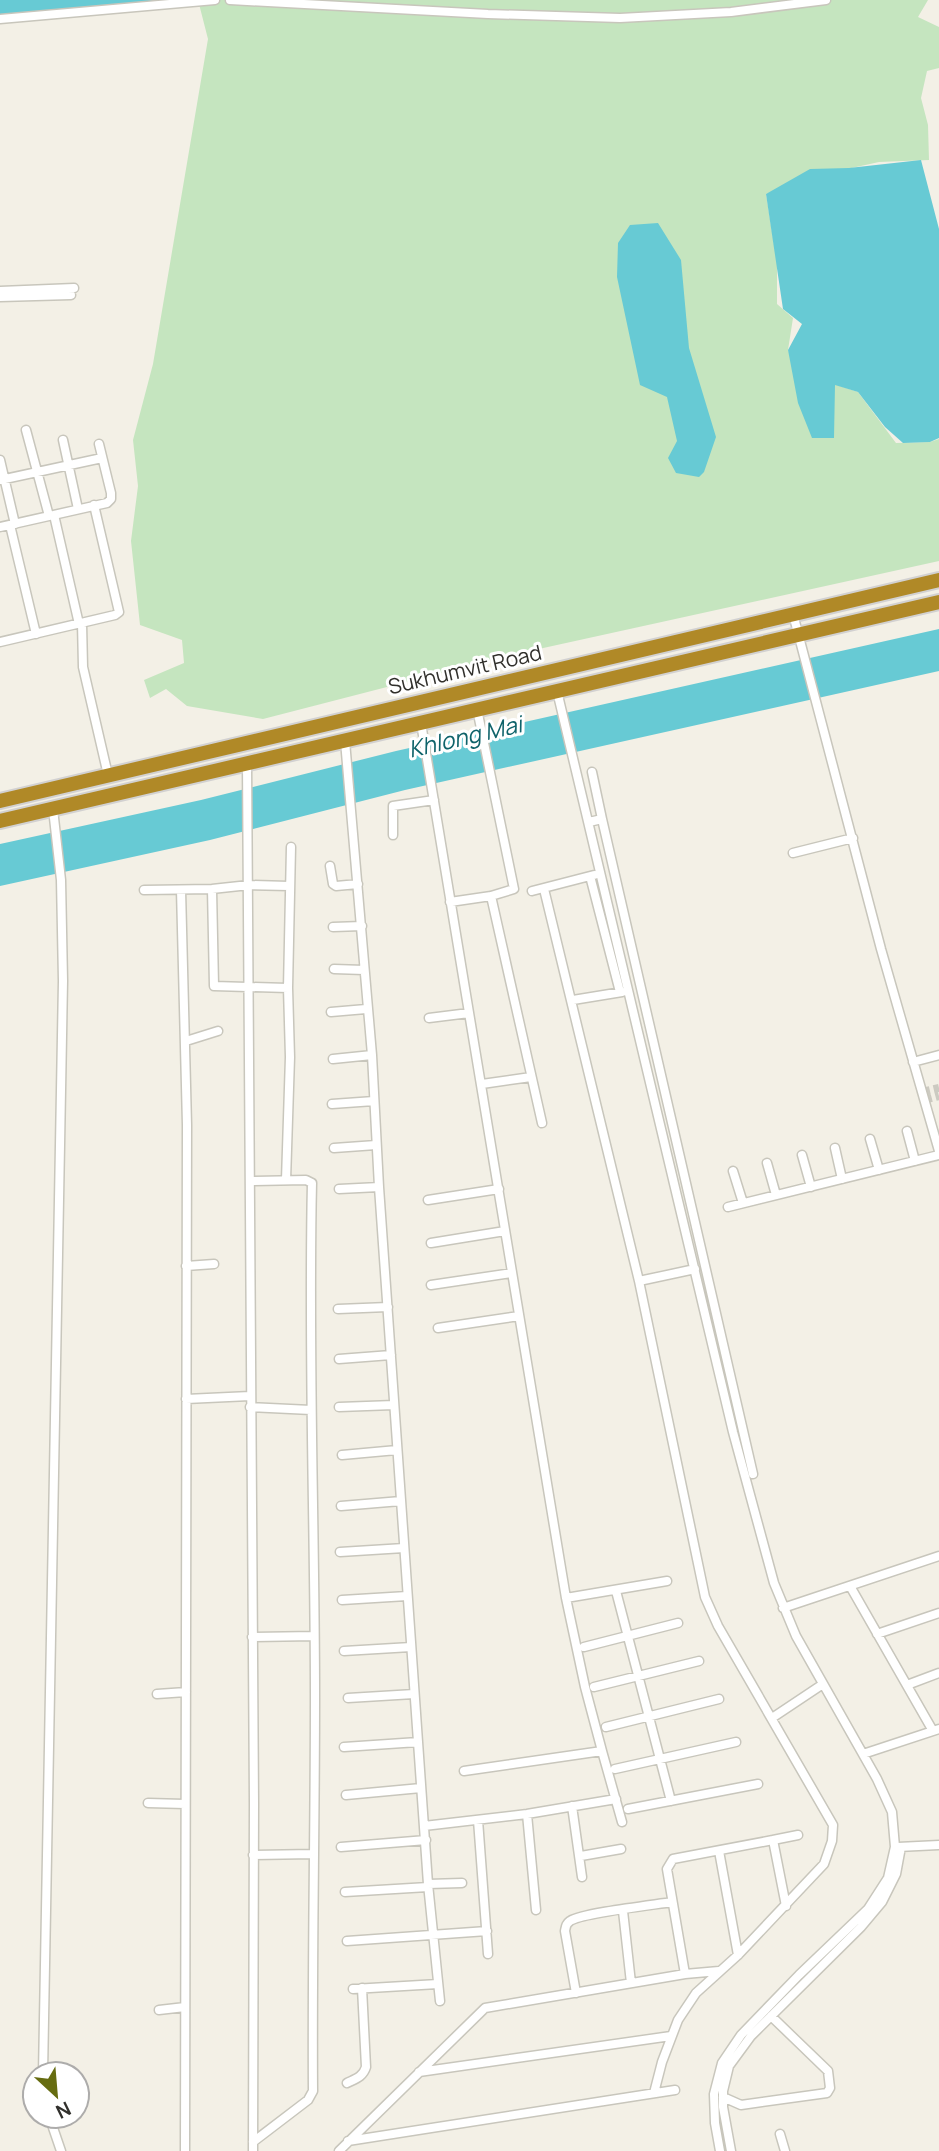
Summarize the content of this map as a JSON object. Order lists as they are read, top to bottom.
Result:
{
  "streets": {
    "highway": ["Sukhumvit Road"]
  },
  "water": ["Khlong Mai"],
  "north": "bottom right"
}
